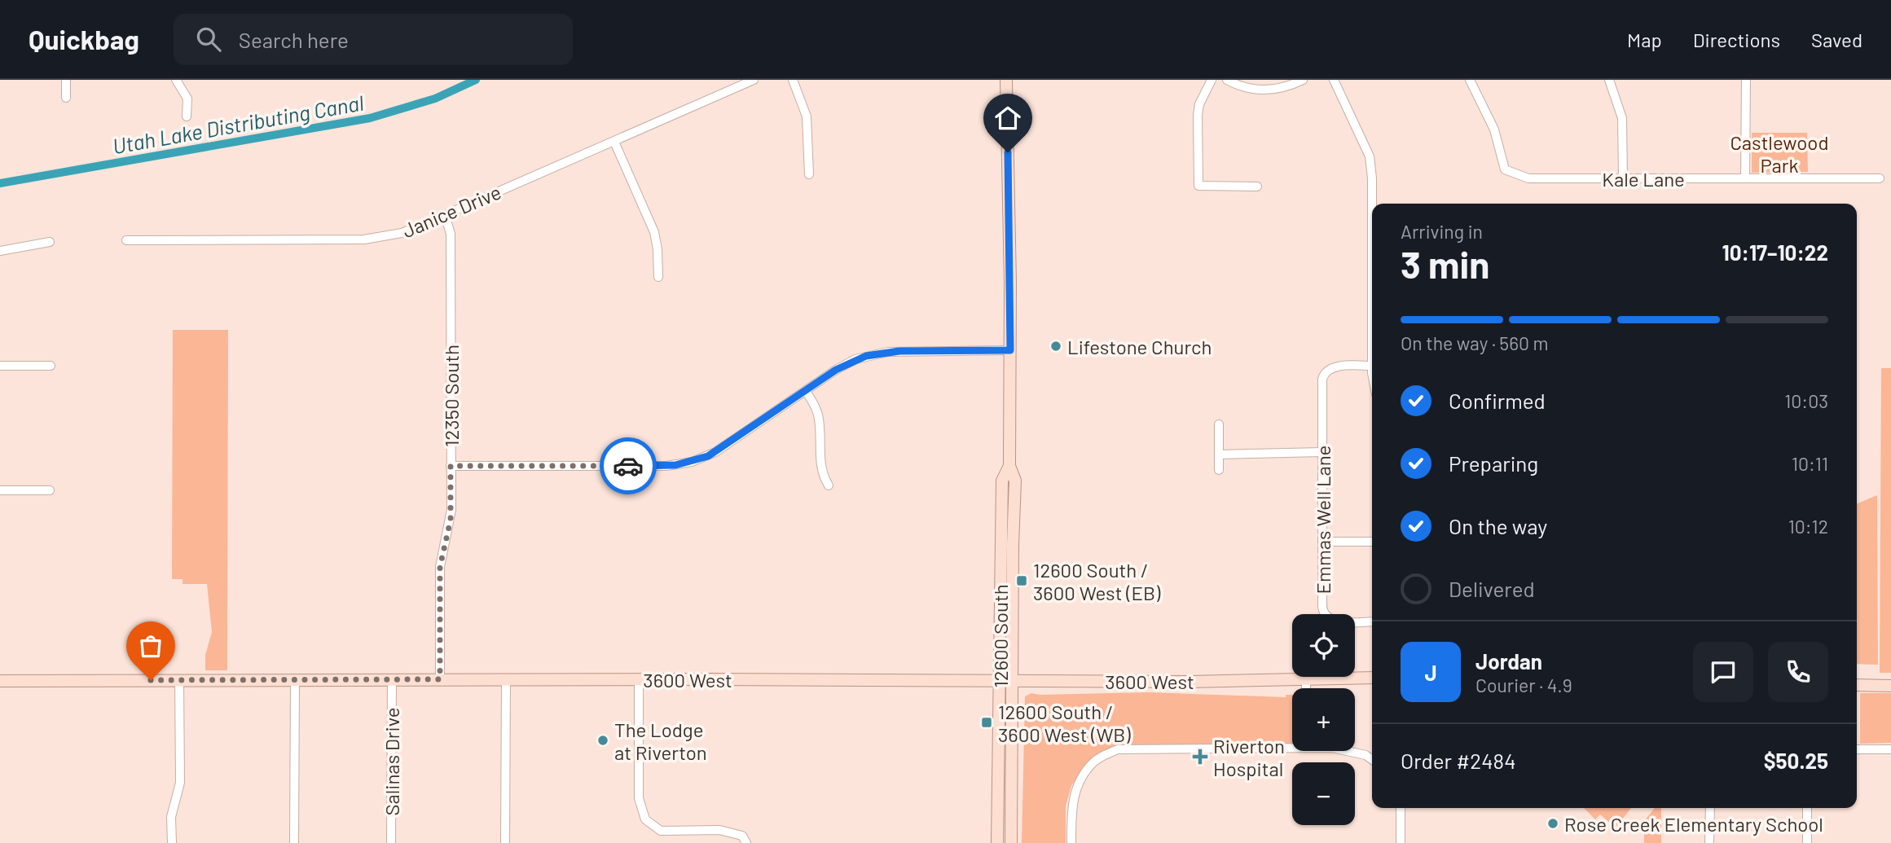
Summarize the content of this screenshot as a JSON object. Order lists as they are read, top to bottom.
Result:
{
  "streets": {
    "main road": ["12600 South", "3600 West"],
    "street": [
      "Kale Lane",
      "Janice Drive",
      "12350 South",
      "Emmas Well Lane",
      "Salinas Drive"
    ]
  },
  "crossings": [
    ["Janice Drive", "12350 South"],
    ["12350 South", "3600 West"],
    ["12600 South", "3600 West"],
    ["3600 West", "Salinas Drive"]
  ],
  "water": ["Utah Lake Distributing Canal"],
  "parks": ["Castlewood Park"],
  "places": {
    "other": ["Lifestone Church", "The Lodge at Riverton", "Rose Creek Elementary School"],
    "transit": ["12600 South / 3600 West (EB)", "12600 South / 3600 West (WB)"],
    "health": ["Riverton Hospital"]
  },
  "page": {
    "header": "Quickbag",
    "search": "Search here",
    "nav": ["Map", "Directions", "Saved"],
    "heading": ["3 min", "Arriving in", "10:17–10:22"],
    "panel": [
      "Jordan",
      "Courier · 4.9",
      "Order #2484",
      "$50.25"
    ],
    "bar": "On the way · 560 m",
    "list": [
      ["Confirmed", "10:03"],
      ["Preparing", "10:11"],
      ["On the way", "10:12"],
      "Delivered"
    ],
    "map_buttons": ["+", "−"],
    "round": "J"
  }
}
